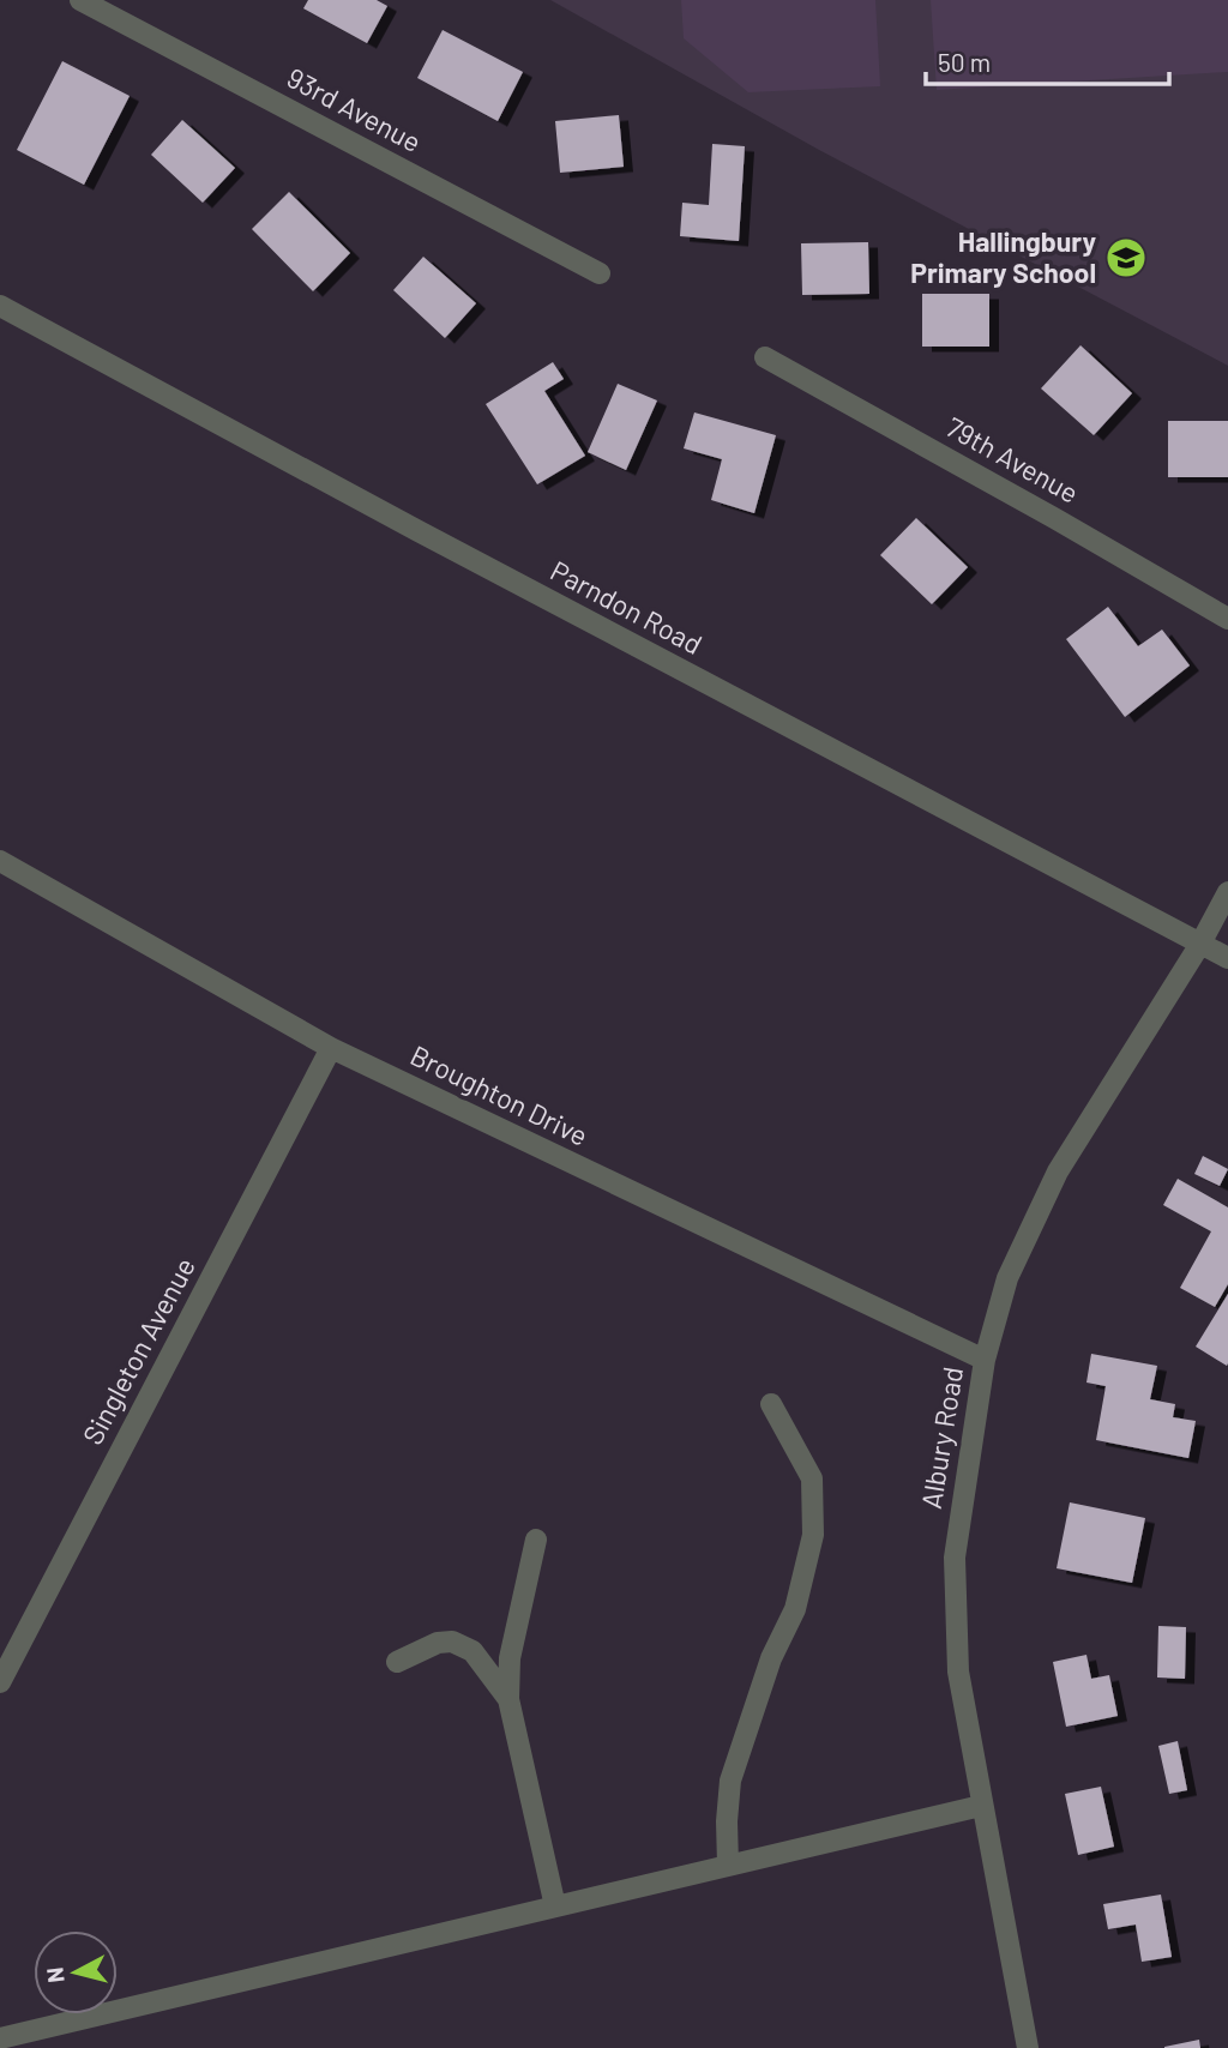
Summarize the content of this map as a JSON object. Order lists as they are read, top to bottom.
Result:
{
  "streets": {
    "street": [
      "93rd Avenue",
      "79th Avenue",
      "Parndon Road",
      "Broughton Drive",
      "Singleton Avenue",
      "Albury Road"
    ]
  },
  "crossings": [
    ["Parndon Road", "Albury Road"],
    ["Broughton Drive", "Singleton Avenue"],
    ["Broughton Drive", "Albury Road"]
  ],
  "places": {
    "school or university": ["Hallingbury Primary School"]
  },
  "scale_bar": "50 m",
  "north": "left"
}
